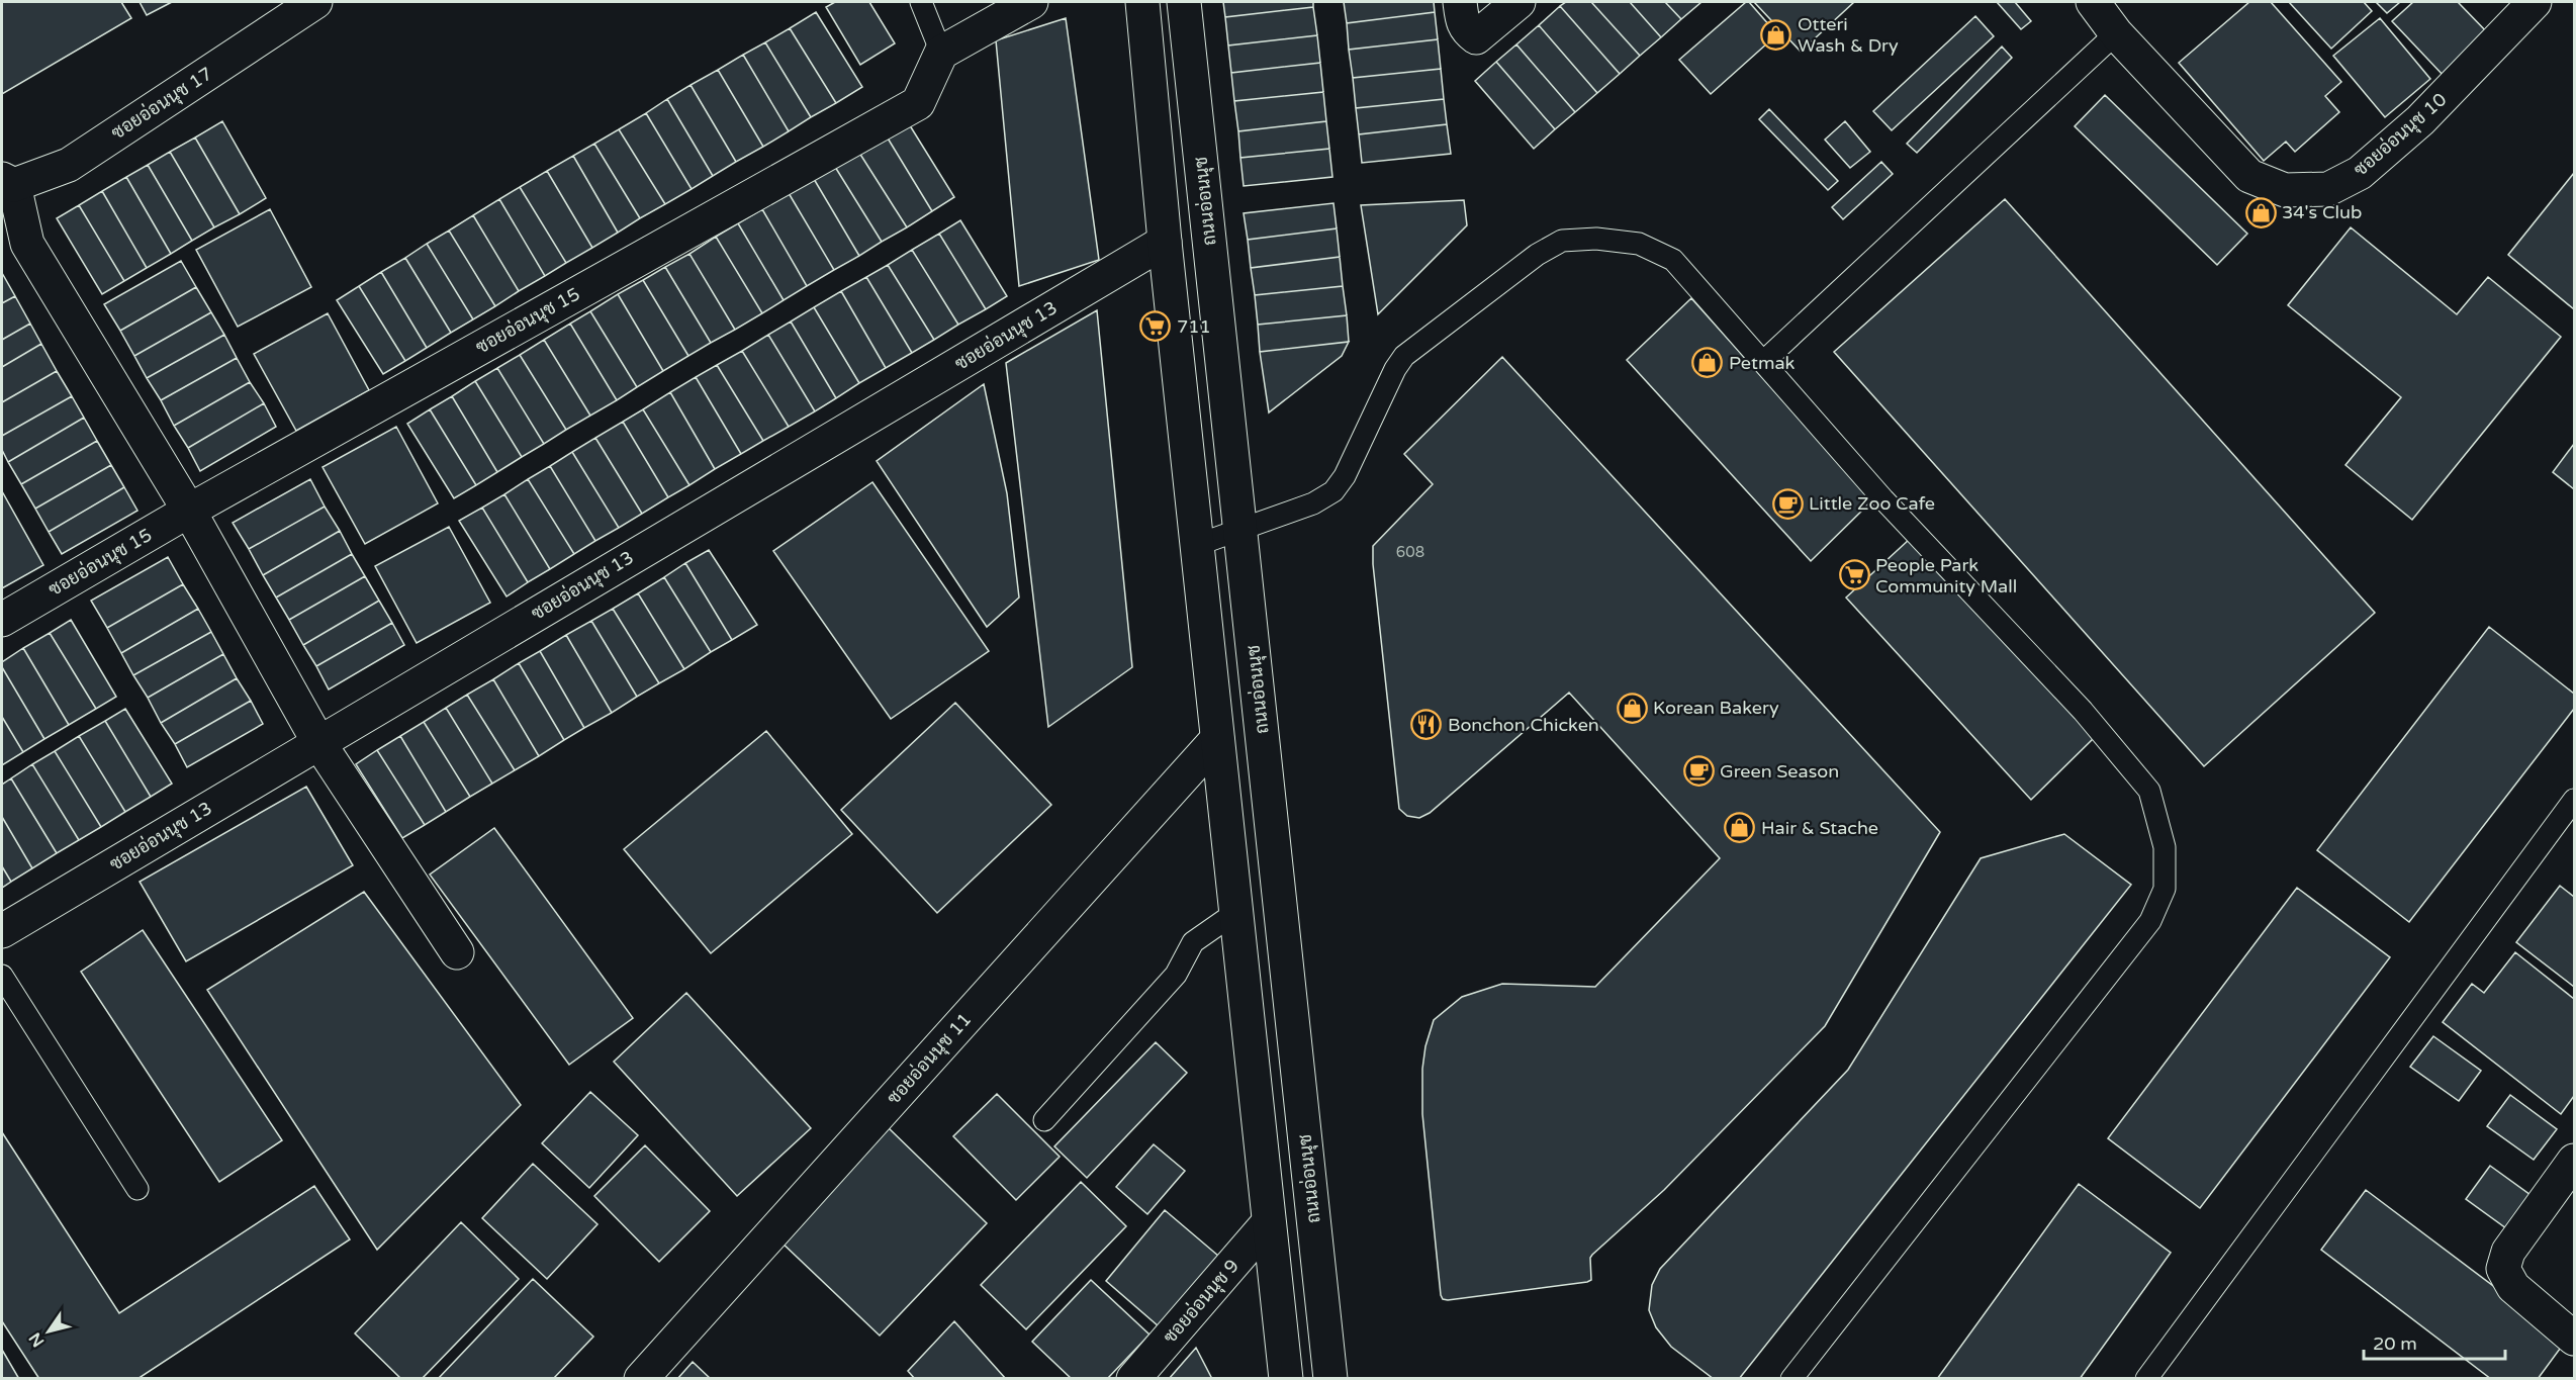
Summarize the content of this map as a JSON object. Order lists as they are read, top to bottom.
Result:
{
  "streets": {
    "street": [
      "ซอยอ่อนนุช 17",
      "ซอยอ่อนนุช 10",
      "ถนนอ่อนนุช",
      "ซอยอ่อนนุช 15",
      "ซอยอ่อนนุช 13",
      "ซอยอ่อนนุช 11",
      "ซอยอ่อนนุช 9"
    ]
  },
  "places": {
    "shop": [
      "Otteri Wash & Dry",
      "34's Club",
      "Petmak",
      "Korean Bakery",
      "Hair & Stache"
    ],
    "supermarket": ["711", "People Park Community Mall"],
    "cafe": ["Little Zoo Cafe", "Green Season"],
    "restaurant": ["Bonchon Chicken"]
  },
  "house_numbers": ["608"],
  "scale_bar": "20 m",
  "north": "bottom left"
}
